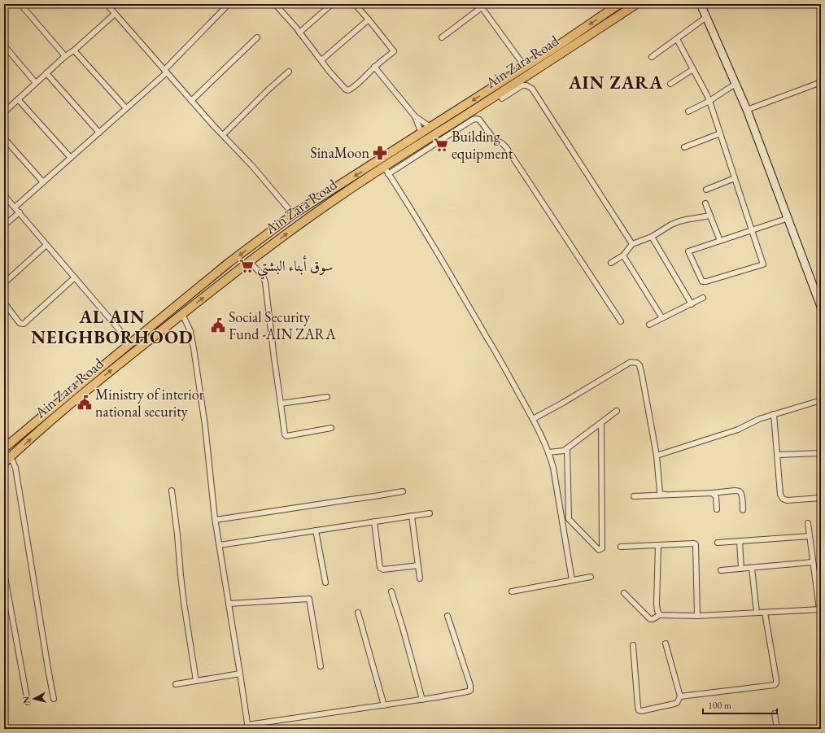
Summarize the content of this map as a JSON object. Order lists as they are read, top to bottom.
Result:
{
  "streets": {
    "main road": ["Ain Zara Road"]
  },
  "districts": ["AIN ZARA", "AL AIN NEIGHBORHOOD"],
  "places": {
    "supermarket": ["Building equipment", "سوق أبناء البشتي"],
    "pharmacy": ["SinaMoon"],
    "public building": ["Social Security Fund -AIN ZARA", "Ministry of interior national security"]
  },
  "scale_bar": "100 m",
  "north": "left"
}
